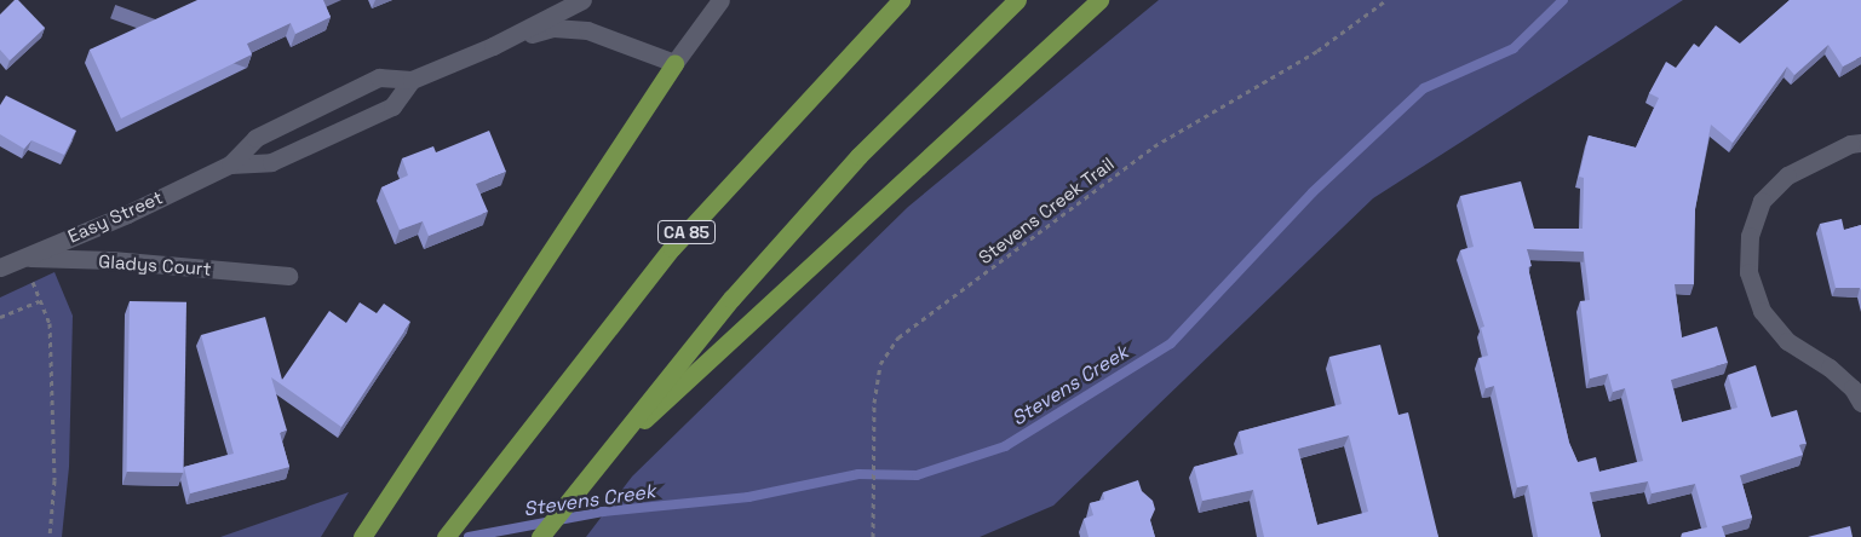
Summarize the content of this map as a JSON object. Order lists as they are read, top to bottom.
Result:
{
  "streets": {
    "highway": ["CA 85"],
    "street": ["Easy Street", "Gladys Court"],
    "path": ["Stevens Creek Trail"]
  },
  "crossings": [
    ["Easy Street", "Gladys Court"]
  ],
  "water": ["Stevens Creek"]
}
